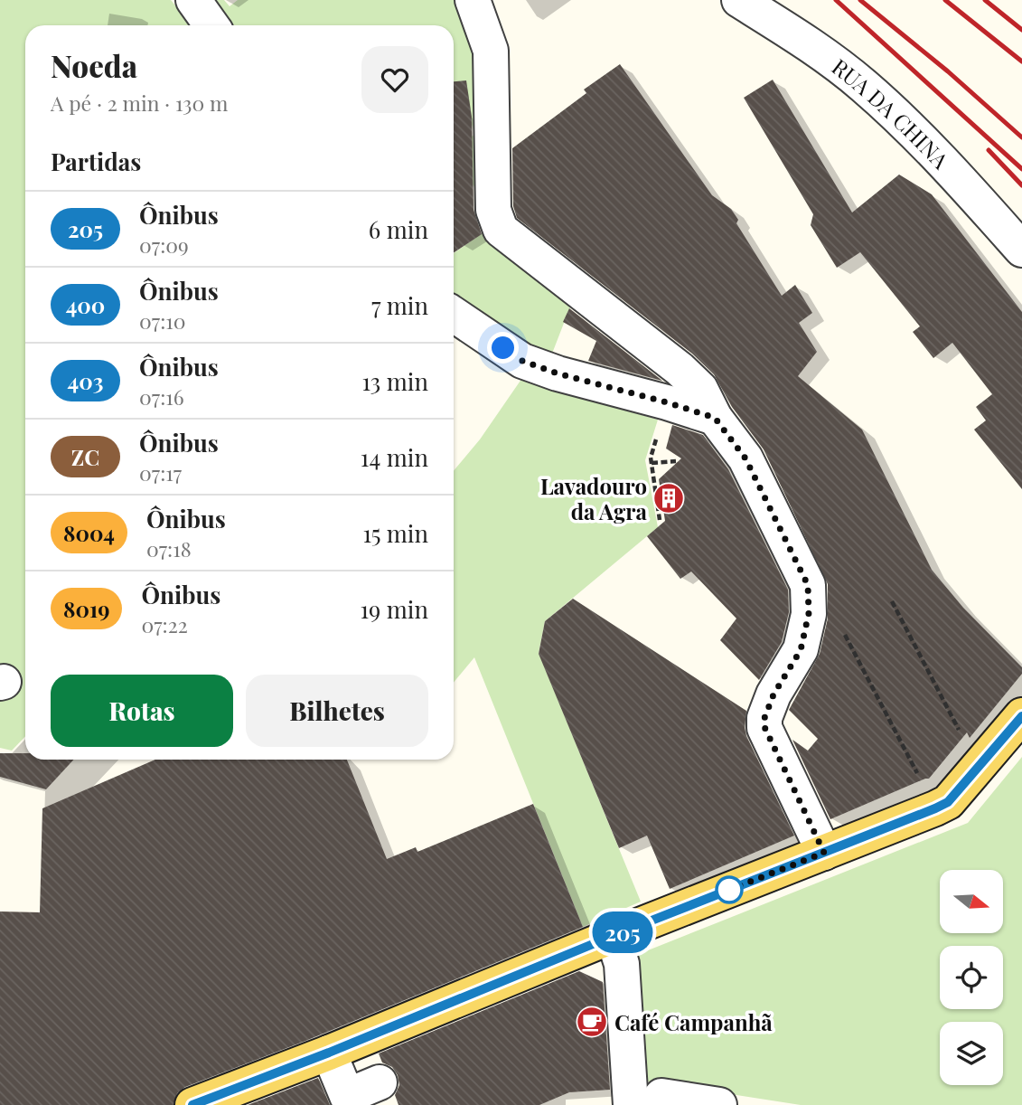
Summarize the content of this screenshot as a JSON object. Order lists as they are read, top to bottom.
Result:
{
  "streets": {
    "street": ["RUA DA CHINA"]
  },
  "places": {
    "building": ["Lavadouro da Agra"],
    "cafe": ["Café Campanhã"]
  },
  "lines": ["bus line 205"],
  "north": "right",
  "page": {
    "on_map": "205",
    "heading": [
      ["Noeda", "A pé · 2 min · 130 m"],
      "Partidas"
    ],
    "list": [
      {
        "mark": "205",
        "name": "Ônibus",
        "note": "07:09",
        "value": "6 min"
      },
      {
        "mark": "400",
        "name": "Ônibus",
        "note": "07:10",
        "value": "7 min"
      },
      {
        "mark": "403",
        "name": "Ônibus",
        "note": "07:16",
        "value": "13 min"
      },
      {
        "mark": "ZC",
        "name": "Ônibus",
        "note": "07:17",
        "value": "14 min"
      },
      {
        "mark": "8004",
        "name": "Ônibus",
        "note": "07:18",
        "value": "15 min"
      },
      {
        "mark": "8019",
        "name": "Ônibus",
        "note": "07:22",
        "value": "19 min"
      }
    ],
    "buttons": ["Rotas", "Bilhetes"]
  }
}
